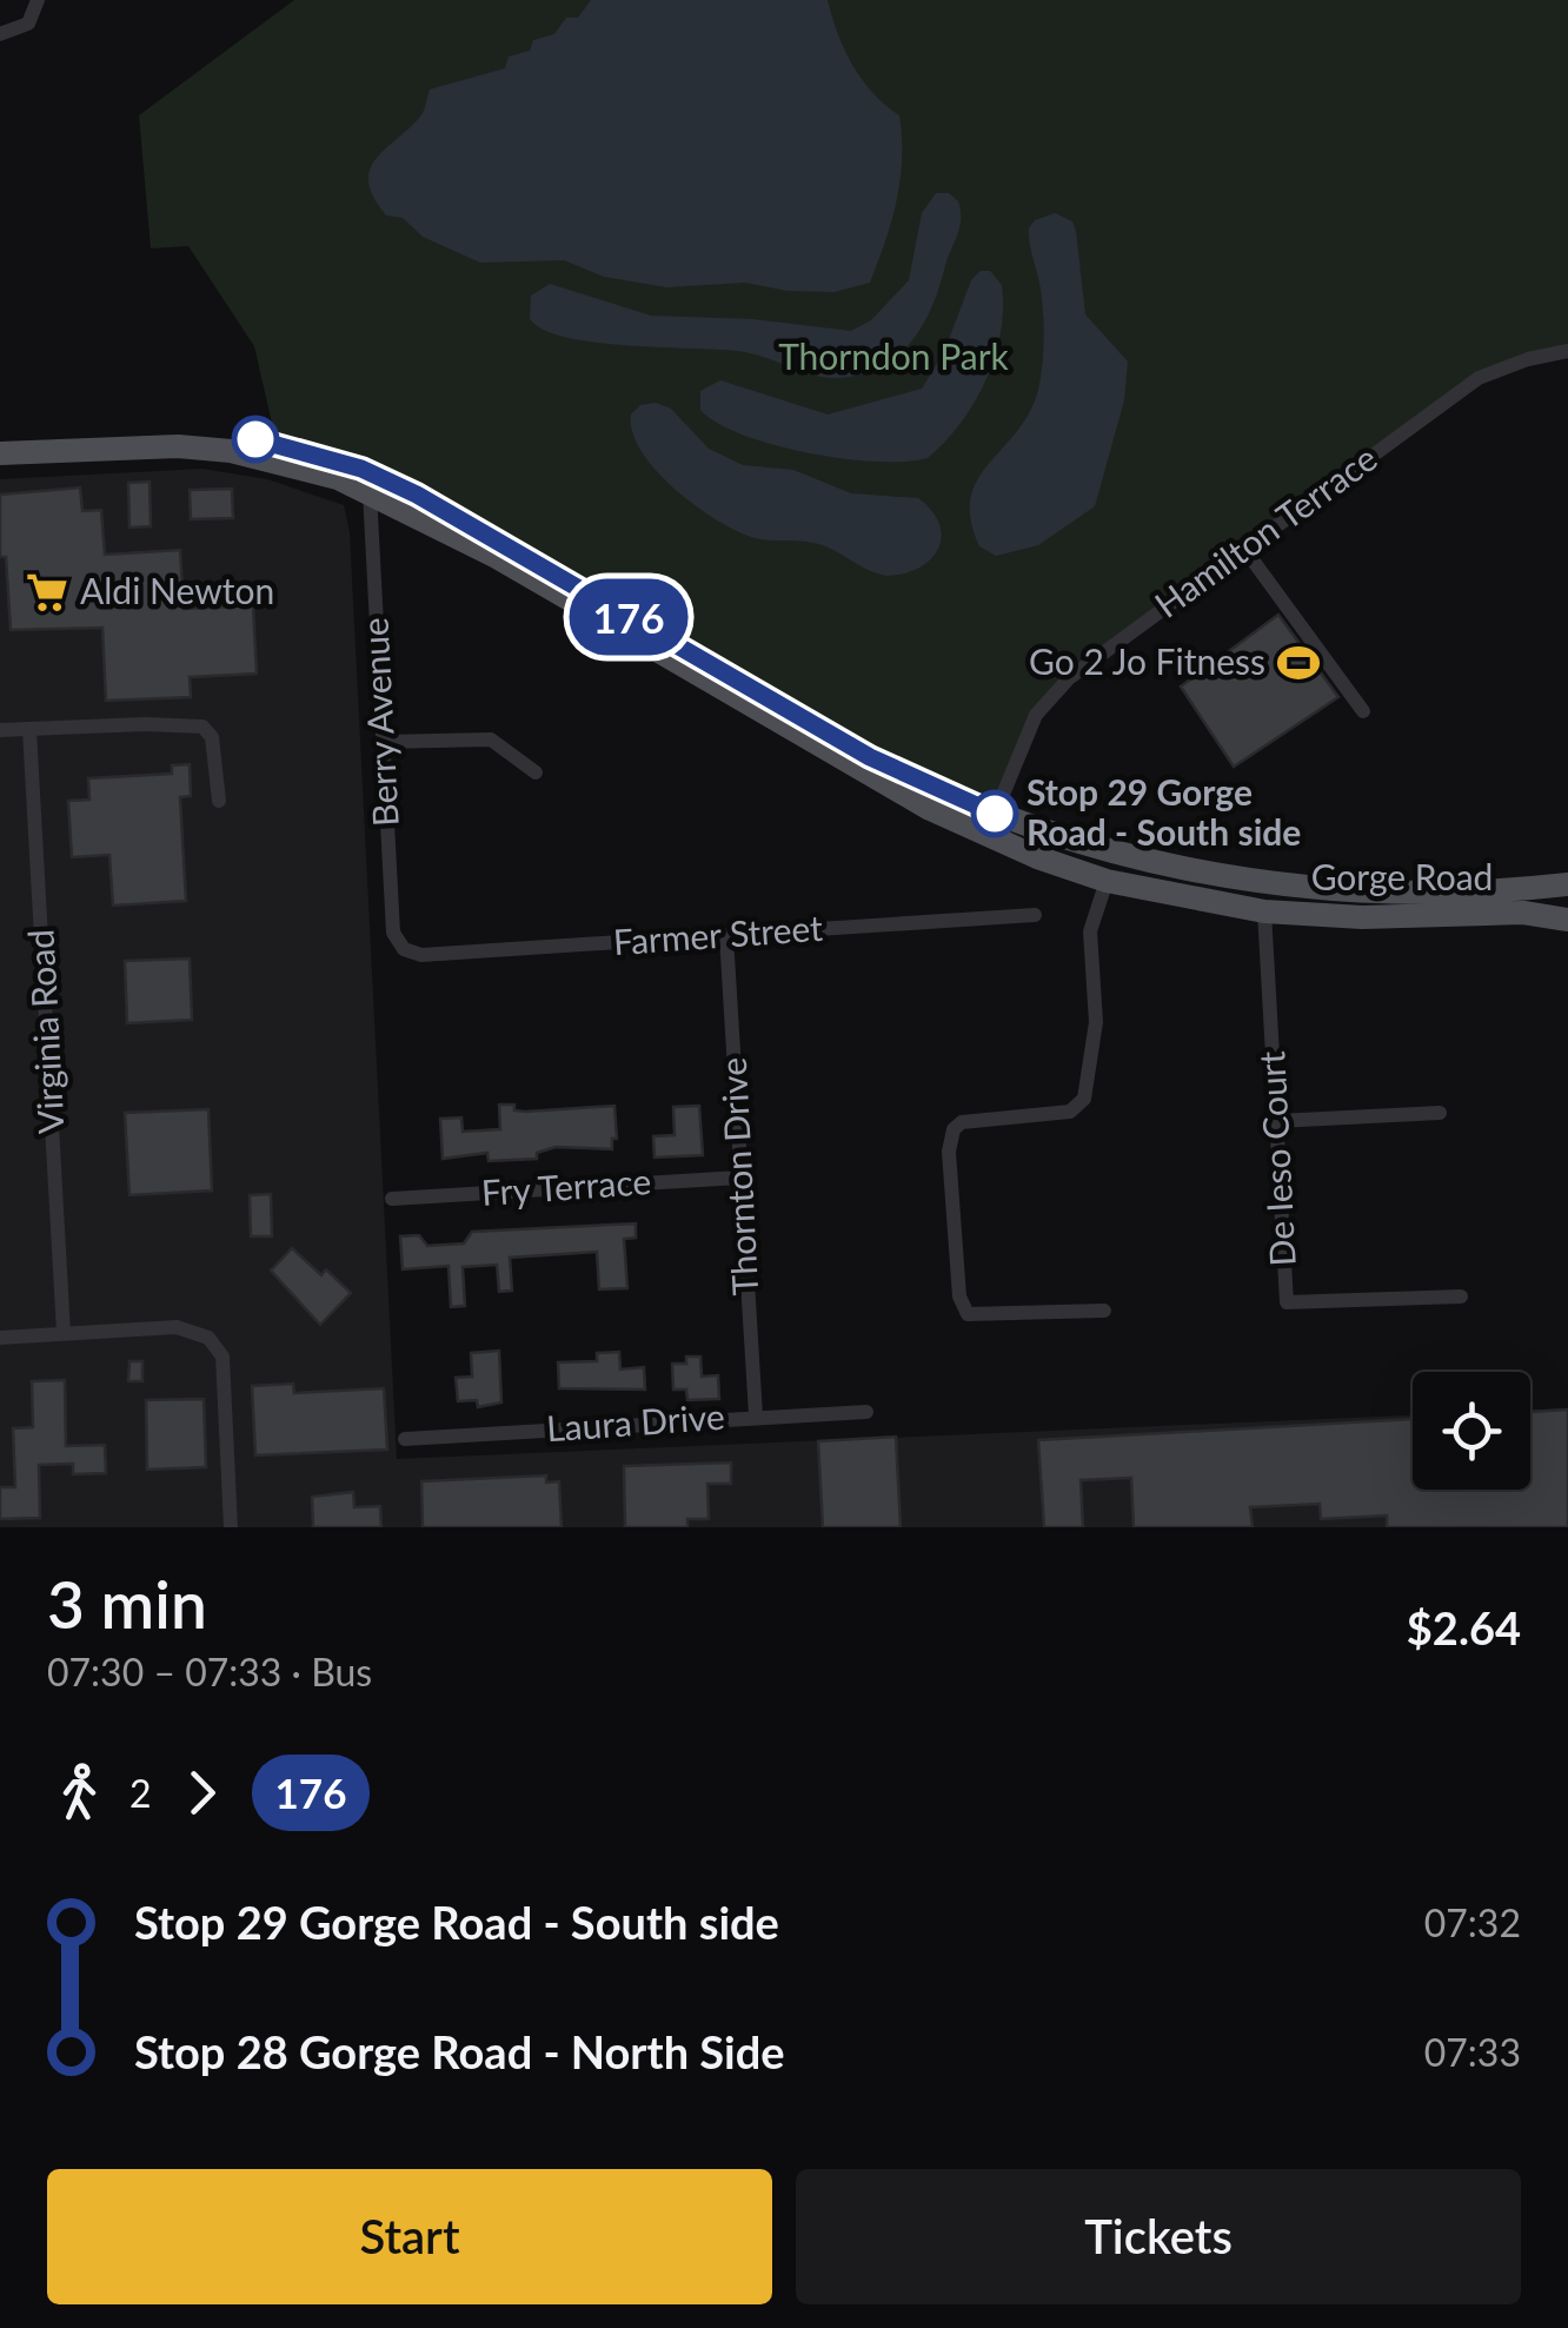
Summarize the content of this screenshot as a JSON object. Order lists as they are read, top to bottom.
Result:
{
  "streets": {
    "main road": ["Gorge Road"],
    "street": [
      "Hamilton Terrace",
      "Berry Avenue",
      "Farmer Street",
      "Virginia Road",
      "De Ieso Court",
      "Thornton Drive",
      "Fry Terrace",
      "Laura Drive"
    ]
  },
  "crossings": [
    ["Hamilton Terrace", "Gorge Road"],
    ["Berry Avenue", "Gorge Road"],
    ["Berry Avenue", "Farmer Street"],
    ["Gorge Road", "De Ieso Court"],
    ["Farmer Street", "Thornton Drive"],
    ["Thornton Drive", "Fry Terrace"],
    ["Thornton Drive", "Laura Drive"]
  ],
  "parks": ["Thorndon Park"],
  "places": {
    "supermarket": ["Aldi Newton"],
    "sports": ["Go 2 Jo Fitness"],
    "other": ["Stop 29 Gorge Road - South side"]
  },
  "lines": ["bus line 176"],
  "page": {
    "on_map": "176",
    "heading": ["3 min", "07:30 – 07:33 · Bus", "$2.64"],
    "legs": ["2", "176"],
    "list": [
      {
        "name": "Stop 29 Gorge Road - South side",
        "value": "07:32"
      },
      {
        "name": "Stop 28 Gorge Road - North Side",
        "value": "07:33"
      }
    ],
    "buttons": ["Start", "Tickets"]
  }
}
